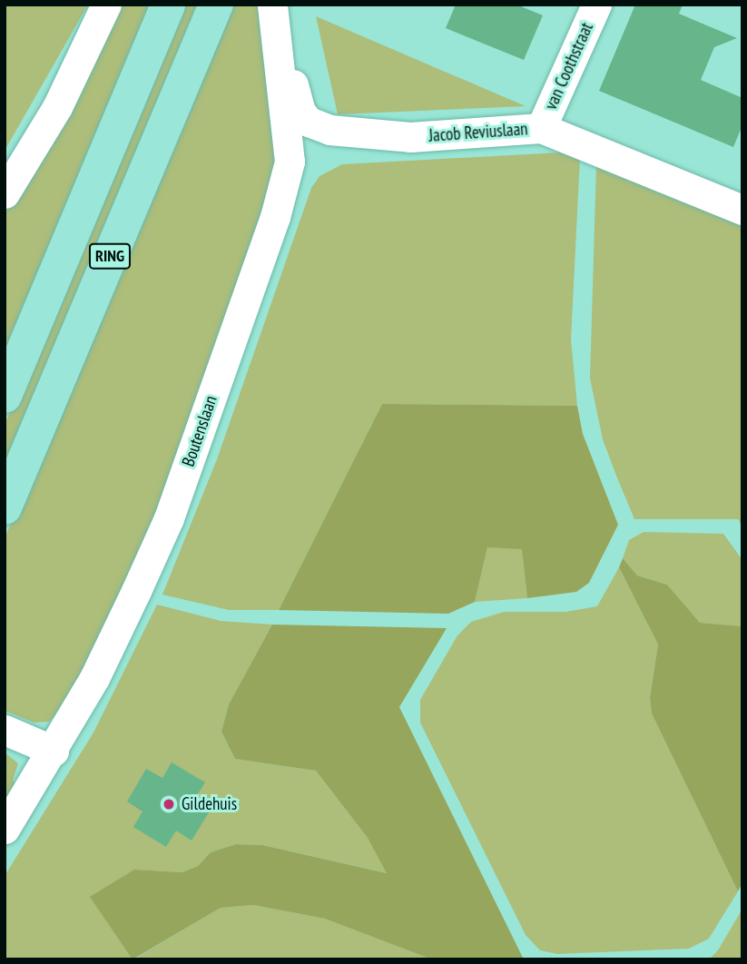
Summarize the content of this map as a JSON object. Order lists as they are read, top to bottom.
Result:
{
  "streets": {
    "main road": ["RING"],
    "street": ["van Coothstraat", "Jacob Reviuslaan", "Boutenslaan"]
  },
  "crossings": [
    ["van Coothstraat", "Jacob Reviuslaan"],
    ["Jacob Reviuslaan", "Boutenslaan"]
  ],
  "places": ["Gildehuis"]
}
